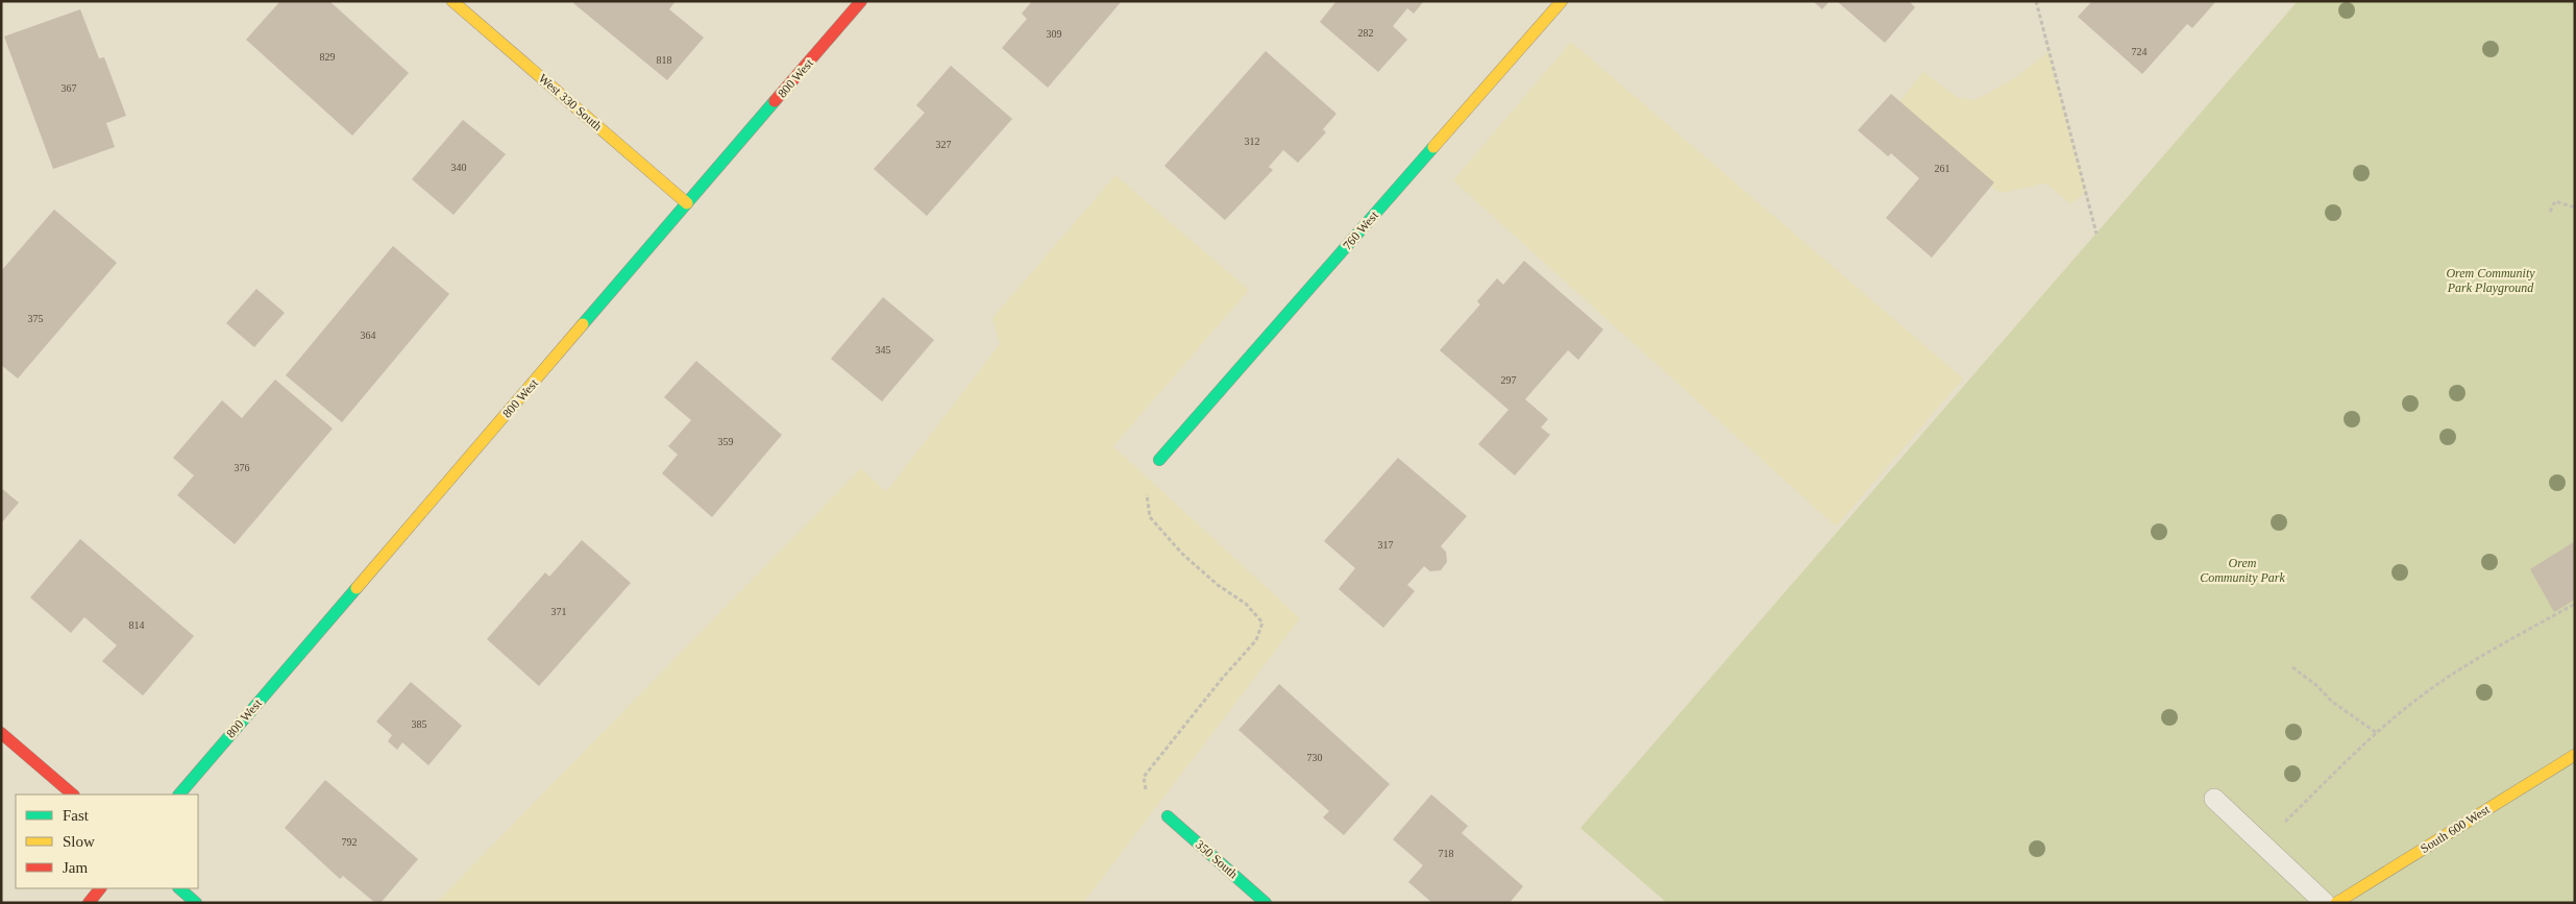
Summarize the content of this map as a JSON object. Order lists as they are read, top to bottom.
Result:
{
  "streets": {
    "street": [
      "800 West",
      "West 330 South",
      "760 West",
      "South 600 West",
      "350 South"
    ]
  },
  "crossings": [
    ["800 West", "West 330 South"]
  ],
  "parks": ["Orem Community Park Playground", "Orem Community Park"],
  "house_numbers": [
    "282",
    "309",
    "724",
    "829",
    "818",
    "367",
    "312",
    "327",
    "340",
    "261",
    "375",
    "364",
    "345",
    "297",
    "359",
    "376",
    "317",
    "371",
    "814",
    "385",
    "730",
    "792",
    "718"
  ],
  "legend": ["Fast", "Slow", "Jam"]
}
